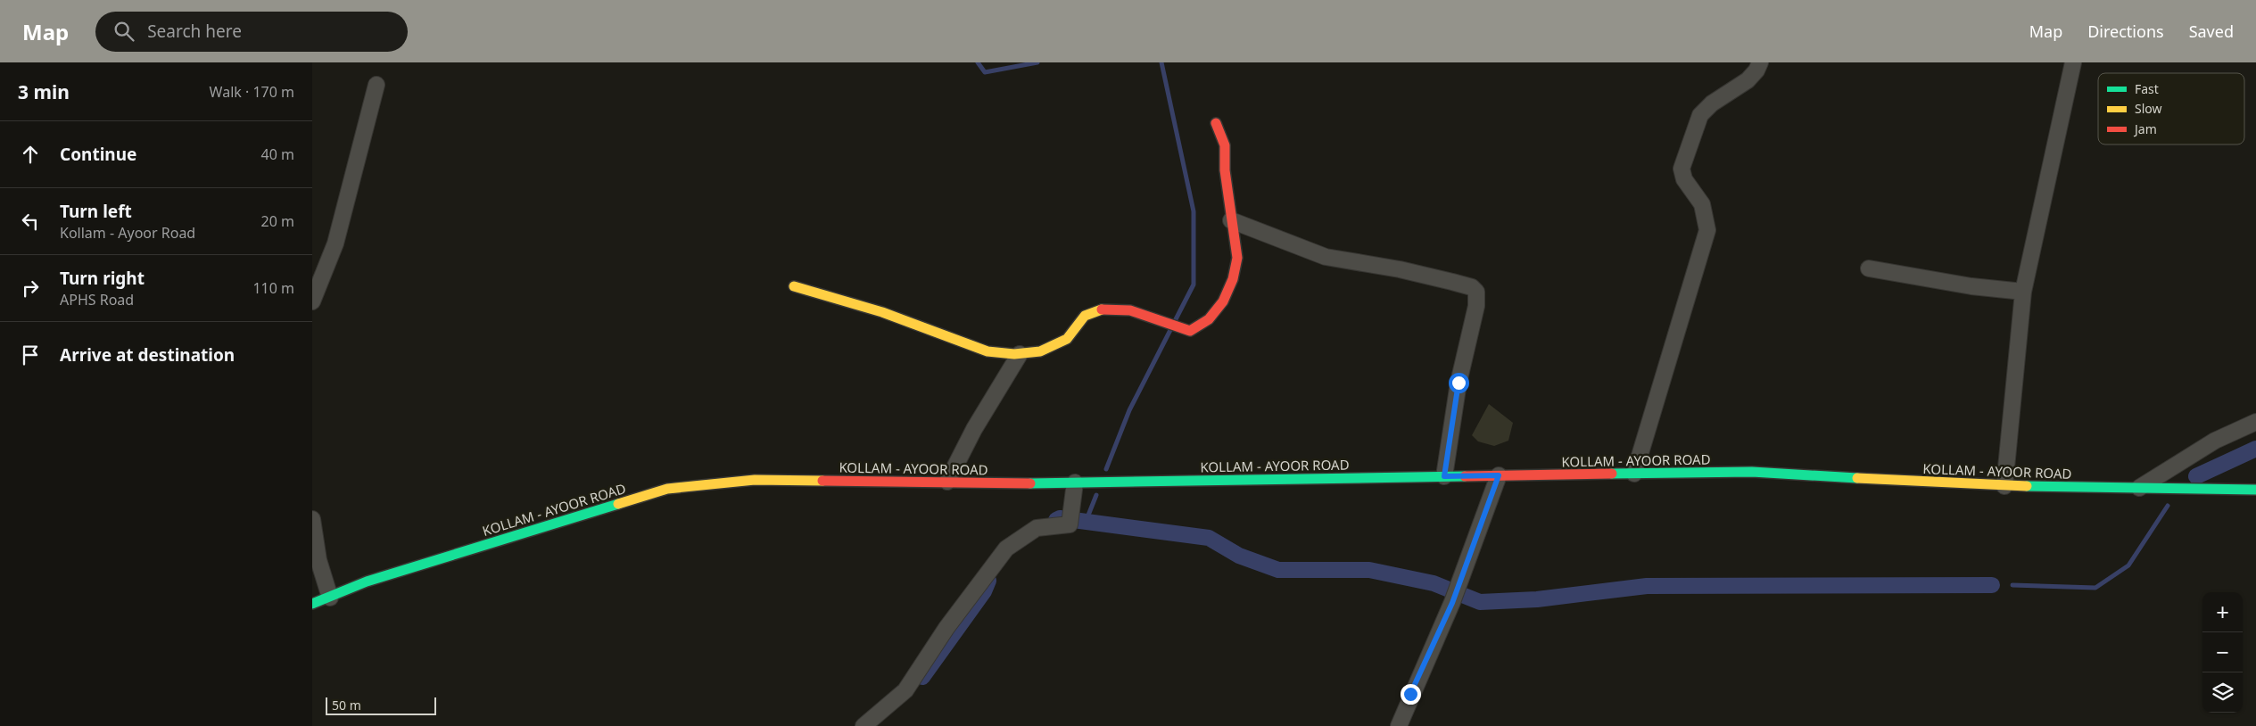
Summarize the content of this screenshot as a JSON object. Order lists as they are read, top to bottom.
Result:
{
  "streets": {
    "main road": ["KOLLAM - AYOOR ROAD"]
  },
  "legend": ["Fast", "Slow", "Jam"],
  "scale_bar": "50 m",
  "page": {
    "header": "Map",
    "search": "Search here",
    "nav": ["Map", "Directions", "Saved"],
    "heading": ["3 min", "Walk · 170 m"],
    "list": [
      ["Continue", "40 m"],
      ["Turn left", "Kollam - Ayoor Road", "20 m"],
      ["Turn right", "APHS Road", "110 m"],
      "Arrive at destination"
    ],
    "map_buttons": ["+", "−"],
    "scale": "50 m"
  }
}
